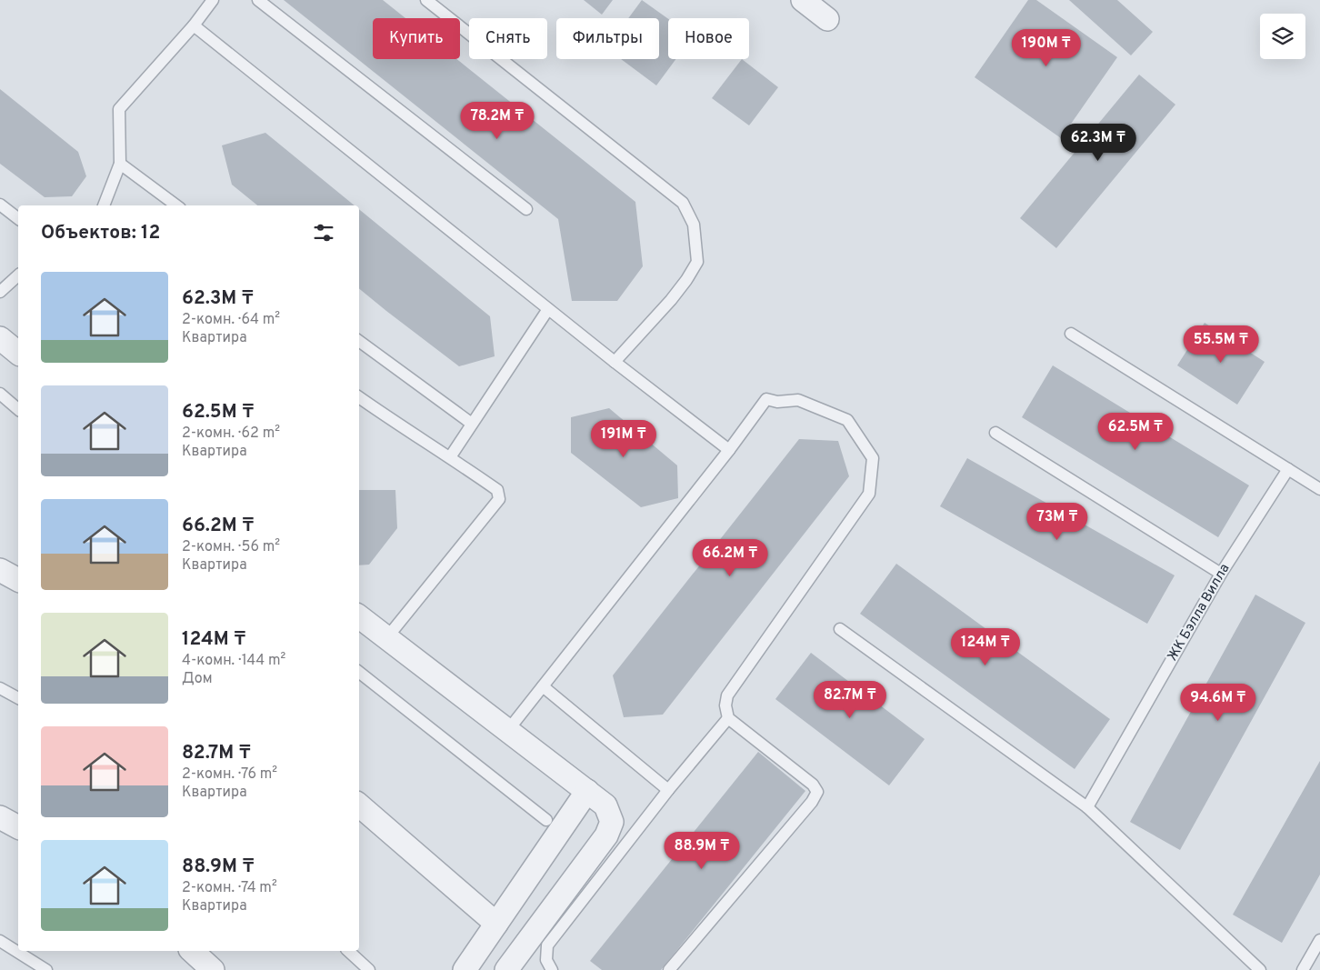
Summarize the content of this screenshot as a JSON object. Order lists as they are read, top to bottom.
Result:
{
  "streets": {
    "lane": ["ЖК Бэлла Вилла"]
  },
  "page": {
    "chip": [
      "Купить",
      "Снять",
      "Фильтры",
      "Новое"
    ],
    "price": [
      "190M ₸",
      "78.2M ₸",
      "62.3M ₸",
      "55.5M ₸",
      "62.5M ₸",
      "191M ₸",
      "73M ₸",
      "66.2M ₸",
      "124M ₸",
      "82.7M ₸",
      "94.6M ₸",
      "88.9M ₸"
    ],
    "heading": "Объектов: 12",
    "list": [
      {
        "name": "62.3M ₸",
        "note": "2-комн. · 64 m² · Квартира"
      },
      {
        "name": "62.5M ₸",
        "note": "2-комн. · 62 m² · Квартира"
      },
      {
        "name": "66.2M ₸",
        "note": "2-комн. · 56 m² · Квартира"
      },
      {
        "name": "124M ₸",
        "note": "4-комн. · 144 m² · Дом"
      },
      {
        "name": "82.7M ₸",
        "note": "2-комн. · 76 m² · Квартира"
      },
      {
        "name": "88.9M ₸",
        "note": "2-комн. · 74 m² · Квартира"
      }
    ]
  }
}
